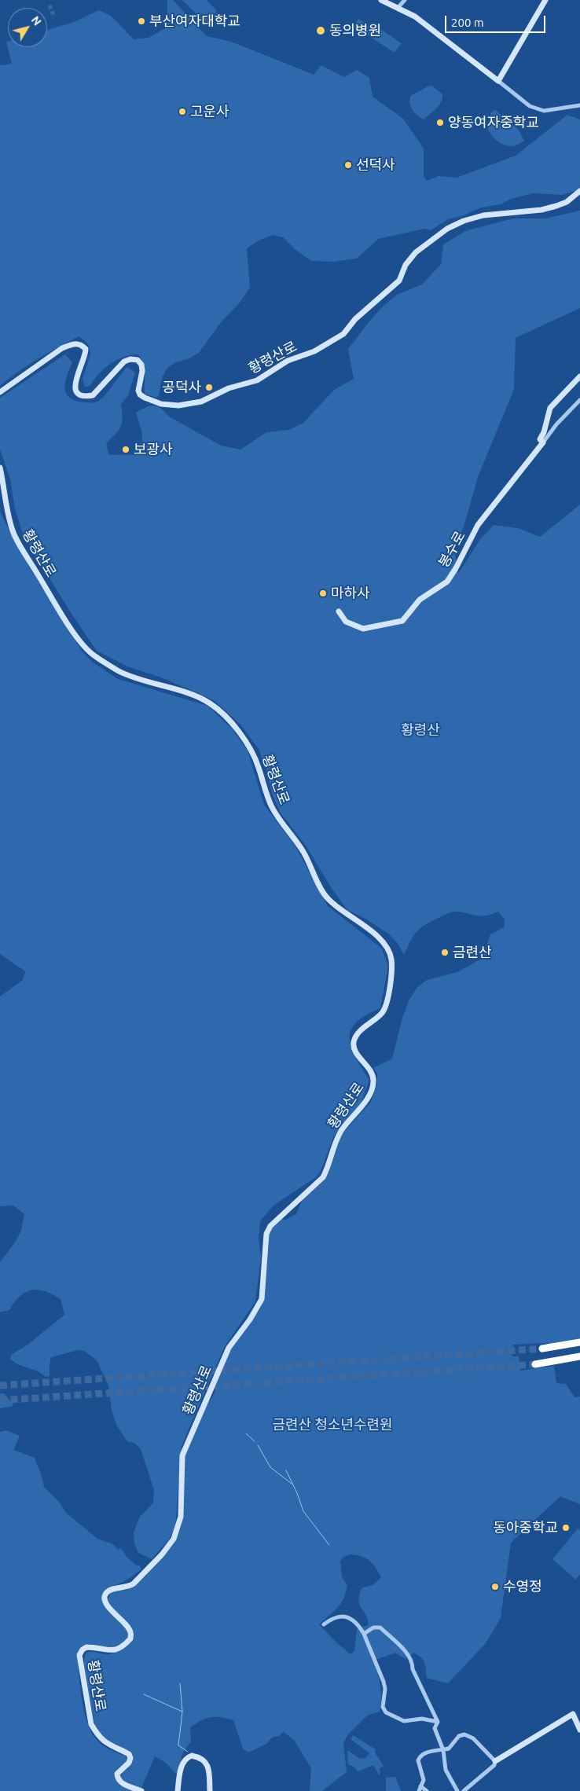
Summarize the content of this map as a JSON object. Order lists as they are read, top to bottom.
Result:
{
  "streets": {
    "street": ["황령산로", "봉수로"]
  },
  "parks": ["황령산", "금련산 청소년수련원"],
  "places": [
    "부산여자대학교",
    "동의병원",
    "고운사",
    "양동여자중학교",
    "선덕사",
    "공덕사",
    "보광사",
    "마하사",
    "금련산",
    "동아중학교",
    "수영정"
  ],
  "scale_bar": "200 m",
  "north": "top right"
}
